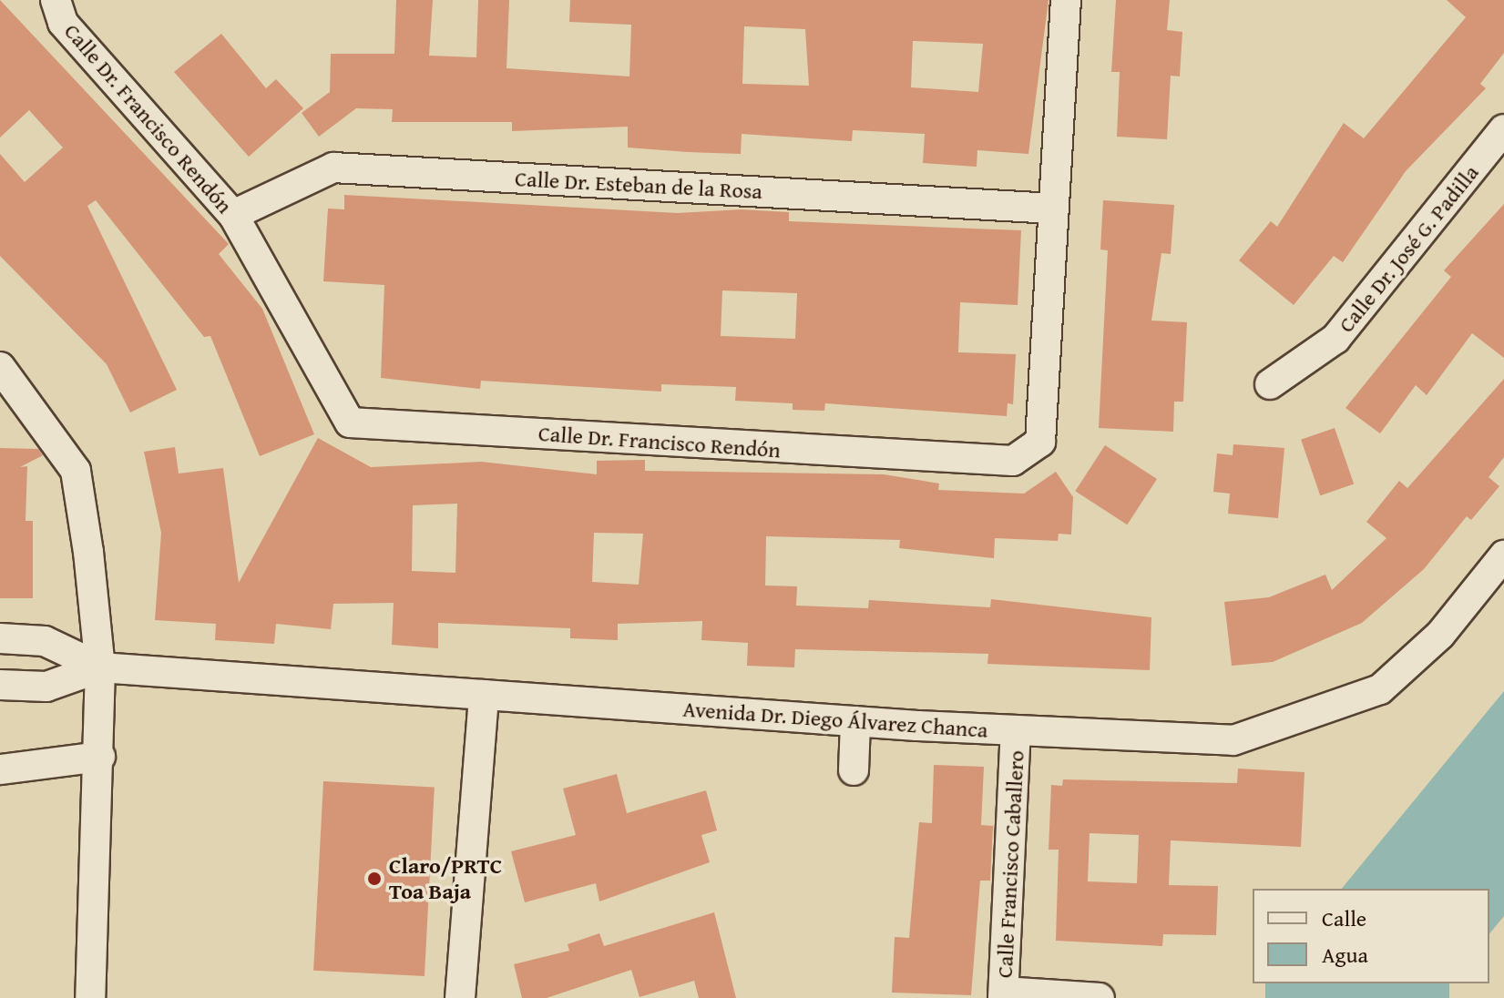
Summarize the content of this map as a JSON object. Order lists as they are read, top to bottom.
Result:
{
  "streets": {
    "street": [
      "Calle Dr. Francisco Rendón",
      "Calle Dr. Esteban de la Rosa",
      "Calle Dr. José G. Padilla",
      "Avenida Dr. Diego Álvarez Chanca",
      "Calle Francisco Caballero"
    ]
  },
  "crossings": [
    ["Calle Dr. Francisco Rendón", "Calle Dr. Esteban de la Rosa"],
    ["Avenida Dr. Diego Álvarez Chanca", "Calle Francisco Caballero"]
  ],
  "places": ["Claro/PRTC Toa Baja"],
  "legend": ["Calle", "Agua"]
}
